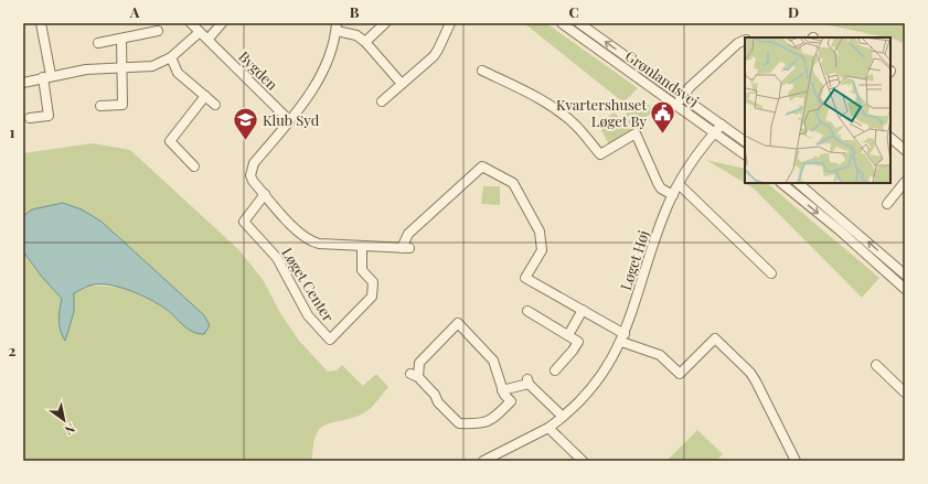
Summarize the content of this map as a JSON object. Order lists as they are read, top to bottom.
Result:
{
  "streets": {
    "street": [
      "Bygden",
      "Grønlandsvej",
      "Løget Høj",
      "Løget Center"
    ]
  },
  "crossings": [
    ["Bygden", "Løget Center"],
    ["Grønlandsvej", "Løget Høj"]
  ],
  "places": {
    "public building": ["Kvartershuset Løget By"],
    "school or university": ["Klub Syd"]
  },
  "north": "bottom right",
  "grid": {
    "columns": [
      "A",
      "B",
      "C",
      "D"
    ],
    "rows": ["1", "2"]
  }
}
